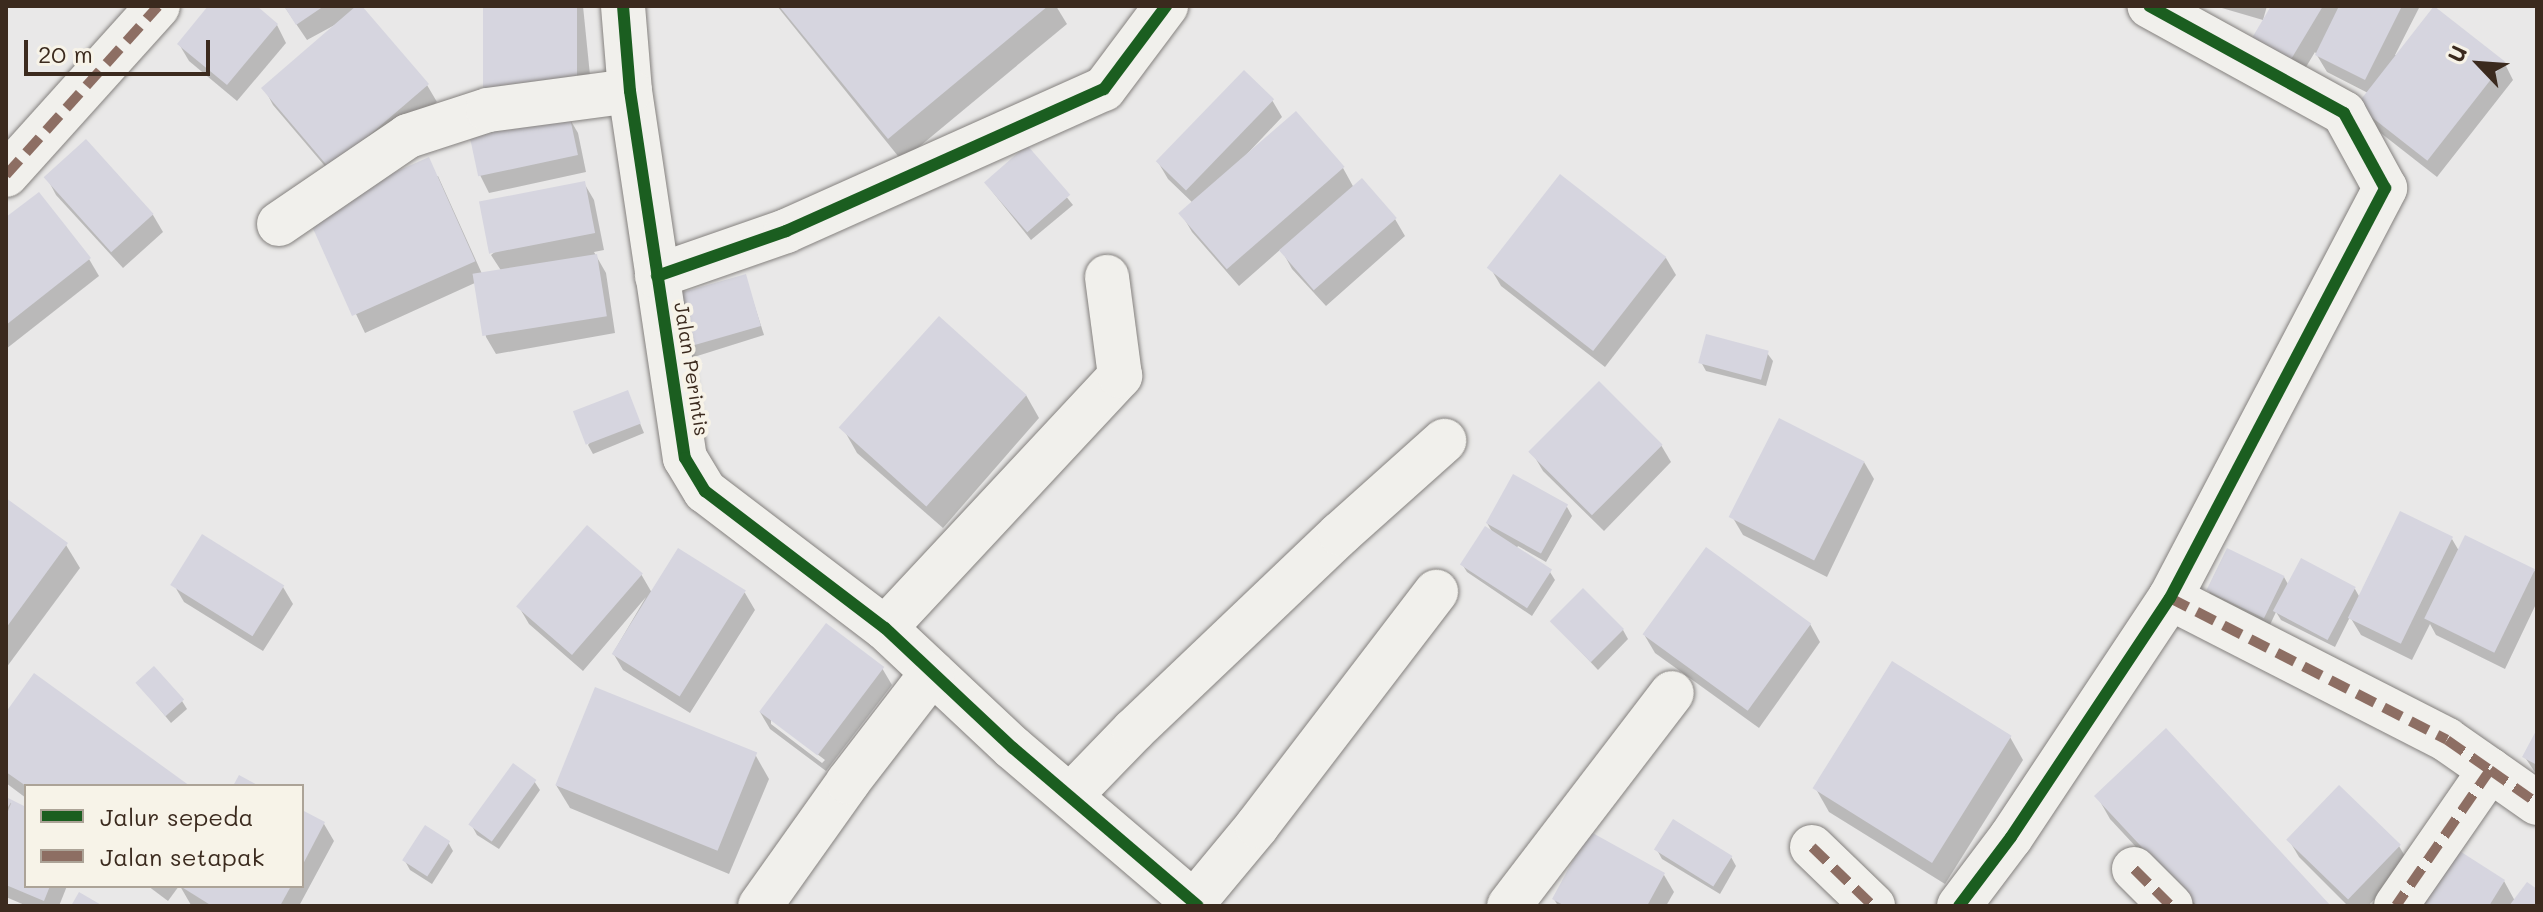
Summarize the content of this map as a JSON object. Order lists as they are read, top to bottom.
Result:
{
  "streets": {
    "street": ["Jalan Perintis"]
  },
  "legend": ["Jalur sepeda", "Jalan setapak"],
  "scale_bar": "20 m",
  "north": "top left"
}
